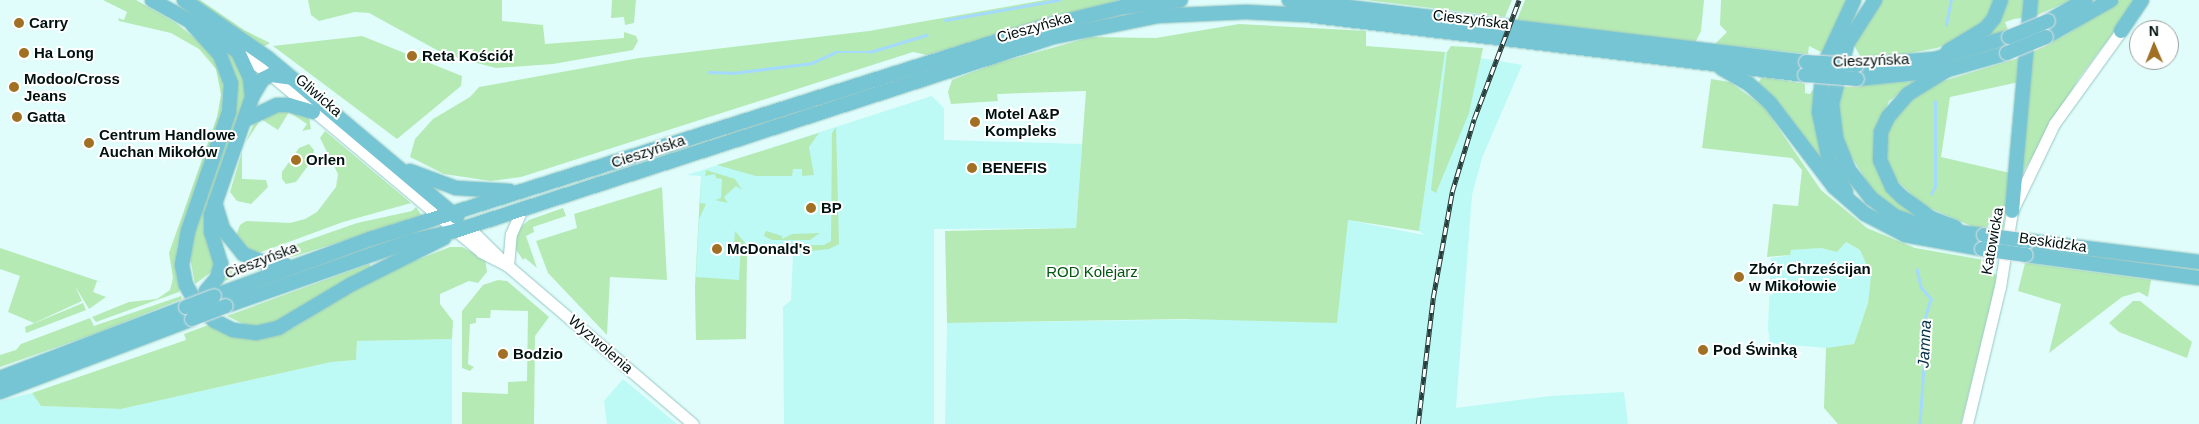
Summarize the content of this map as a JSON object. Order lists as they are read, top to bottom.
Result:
{
  "streets": {
    "main road": ["Cieszyńska", "Gliwicka", "Beskidzka"],
    "street": ["Katowicka", "Wyzwolenia"]
  },
  "crossings": [
    ["Cieszyńska", "Gliwicka"],
    ["Cieszyńska", "Beskidzka"],
    ["Cieszyńska", "Wyzwolenia"],
    ["Gliwicka", "Wyzwolenia"]
  ],
  "water": ["Jamna"],
  "parks": ["ROD Kolejarz"],
  "places": [
    "Carry",
    "Ha Long",
    "Reta Kościół",
    "Modoo/Cross Jeans",
    "Gatta",
    "Motel A&P Kompleks",
    "Centrum Handlowe Auchan Mikołów",
    "Orlen",
    "BENEFIS",
    "BP",
    "McDonald's",
    "Zbór Chrześcijan w Mikołowie",
    "Pod Świnką",
    "Bodzio"
  ],
  "north": "top"
}
